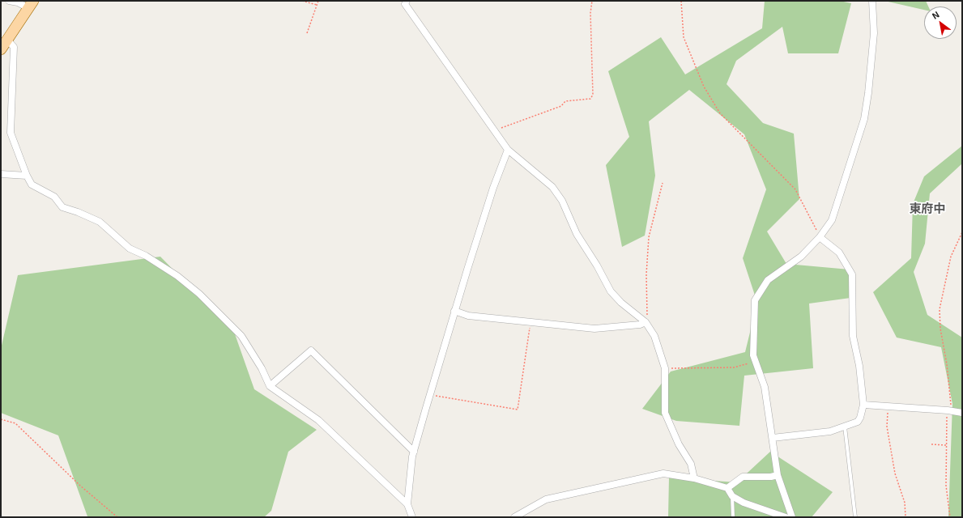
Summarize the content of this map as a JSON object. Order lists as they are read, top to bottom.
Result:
{
  "districts": ["東府中"],
  "north": "top left"
}
